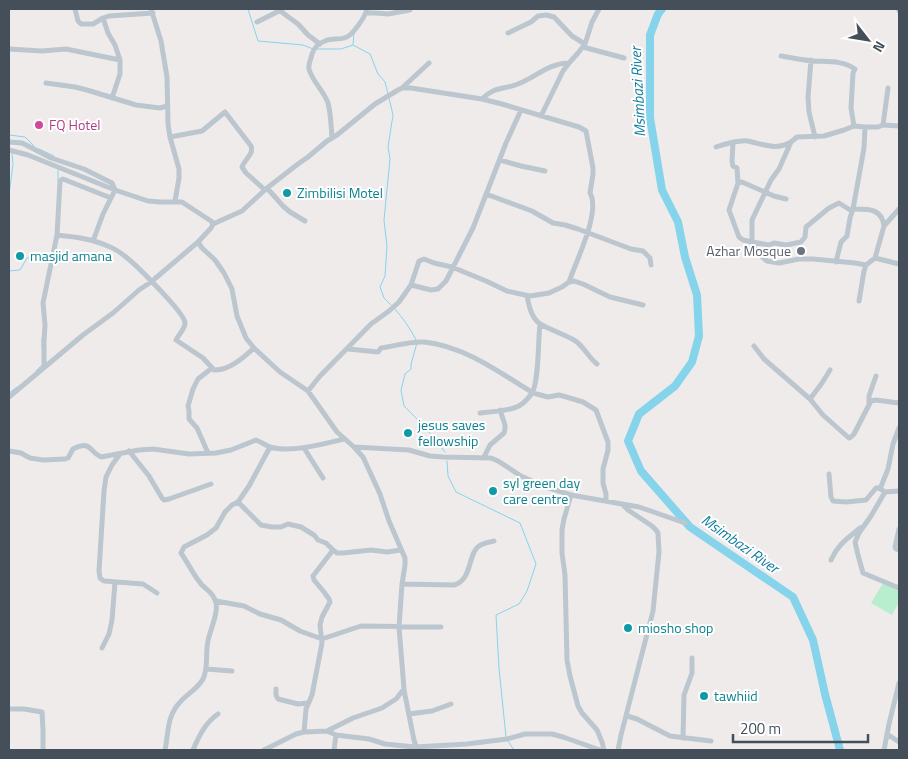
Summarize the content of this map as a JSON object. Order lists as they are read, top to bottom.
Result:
{
  "water": ["Msimbazi River"],
  "places": [
    "FQ Hotel",
    "Zimbilisi Motel",
    "Azhar Mosque",
    "masjid amana",
    "jesus saves fellowship",
    "syl green day care centre",
    "miosho shop",
    "tawhiid"
  ],
  "scale_bar": "200 m",
  "north": "bottom right"
}
